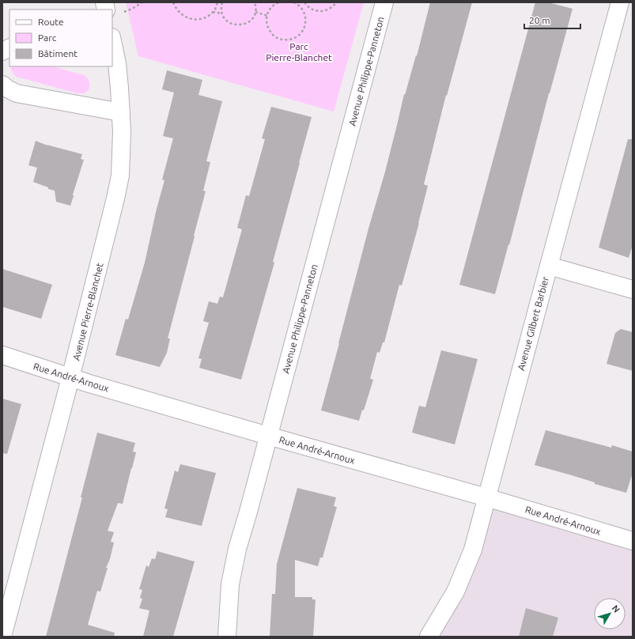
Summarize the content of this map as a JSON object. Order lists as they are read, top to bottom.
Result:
{
  "streets": {
    "street": [
      "Avenue Philippe-Panneton",
      "Avenue Pierre-Blanchet",
      "Avenue Gilbert Barbier",
      "Rue André-Arnoux"
    ]
  },
  "crossings": [
    ["Avenue Philippe-Panneton", "Rue André-Arnoux"],
    ["Avenue Pierre-Blanchet", "Rue André-Arnoux"],
    ["Avenue Gilbert Barbier", "Rue André-Arnoux"]
  ],
  "parks": ["Parc Pierre-Blanchet"],
  "legend": ["Route", "Parc", "Bâtiment"],
  "scale_bar": "20 m",
  "north": "top right"
}
